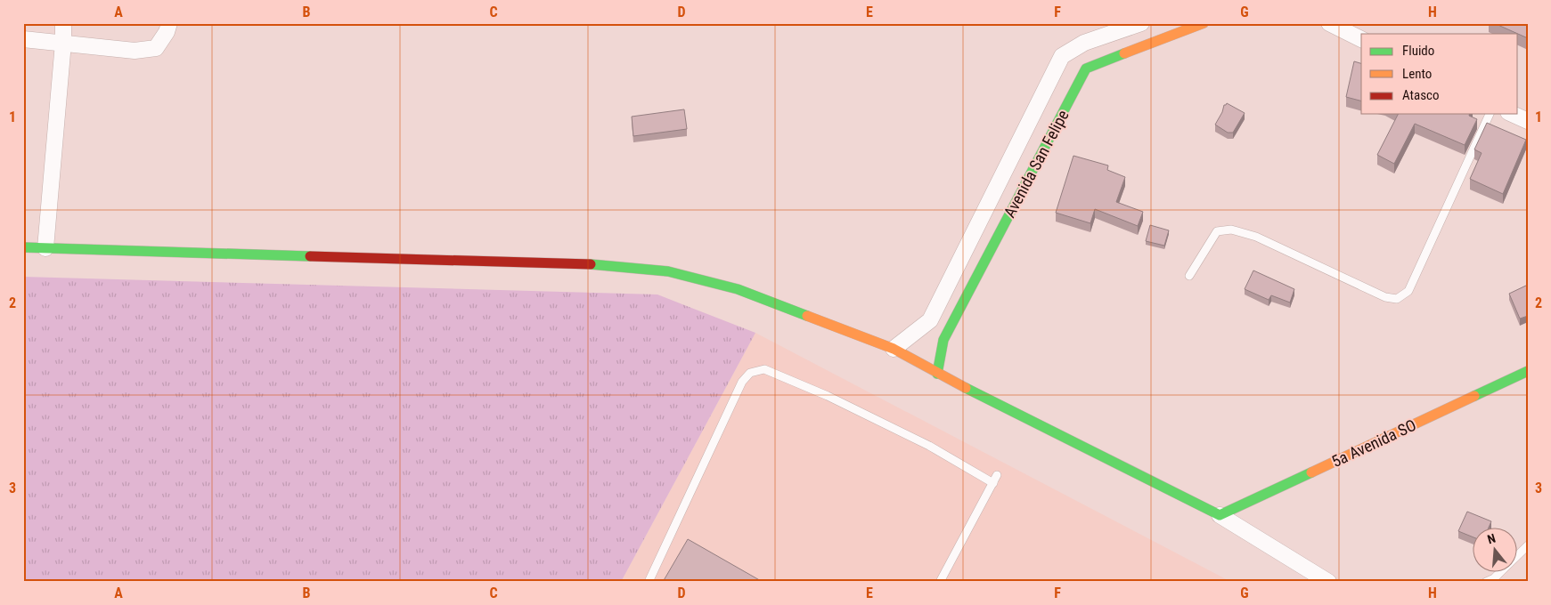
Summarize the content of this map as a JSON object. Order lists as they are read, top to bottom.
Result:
{
  "streets": {
    "street": ["Avenida San Felipe", "5a Avenida SO"]
  },
  "legend": ["Fluido", "Lento", "Atasco"],
  "north": "top",
  "grid": {
    "columns": [
      "A",
      "B",
      "C",
      "D",
      "E",
      "F",
      "G",
      "H"
    ],
    "rows": ["1", "2", "3"]
  }
}
